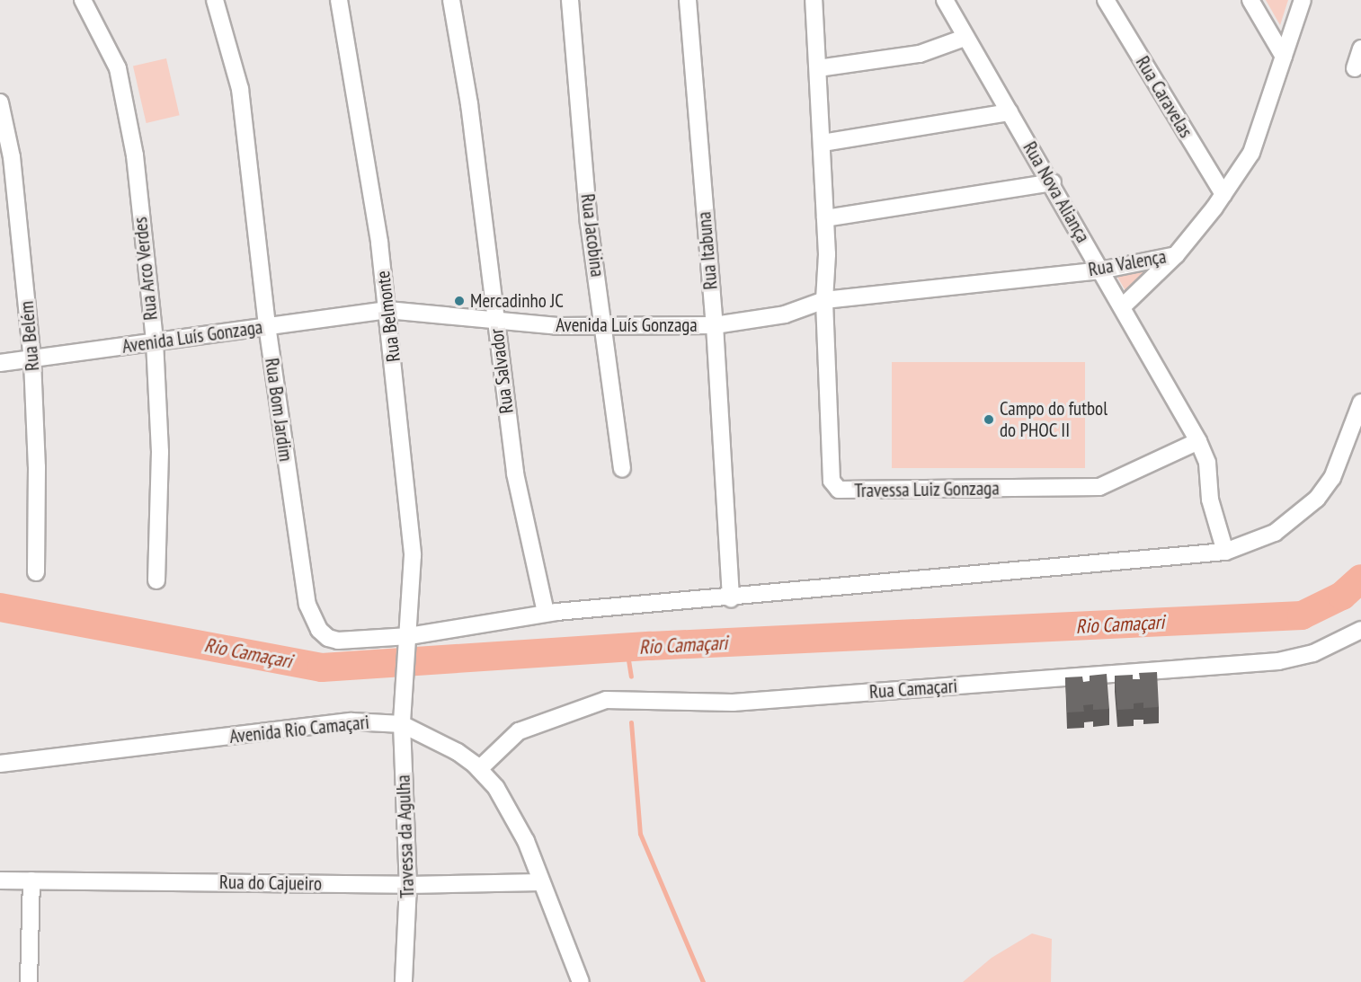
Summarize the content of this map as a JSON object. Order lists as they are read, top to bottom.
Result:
{
  "streets": {
    "street": [
      "Rua Caravelas",
      "Rua Nova Aliança",
      "Rua Jacobina",
      "Rua Itabuna",
      "Rua Valença",
      "Rua Arco Verdes",
      "Rua Belmonte",
      "Avenida Luís Gonzaga",
      "Rua Belém",
      "Rua Salvador",
      "Rua Bom Jardim",
      "Travessa Luiz Gonzaga",
      "Rua Camaçari",
      "Avenida Rio Camaçari",
      "Travessa da Agulha",
      "Rua do Cajueiro"
    ]
  },
  "crossings": [
    ["Rua Caravelas", "Rua Valença"],
    ["Rua Nova Aliança", "Rua Valença"],
    ["Rua Nova Aliança", "Rua Bom Jardim"],
    ["Rua Nova Aliança", "Travessa Luiz Gonzaga"],
    ["Rua Jacobina", "Avenida Luís Gonzaga"],
    ["Rua Itabuna", "Avenida Luís Gonzaga"],
    ["Rua Itabuna", "Rua Bom Jardim"],
    ["Rua Valença", "Avenida Luís Gonzaga"],
    ["Rua Valença", "Travessa Luiz Gonzaga"],
    ["Rua Arco Verdes", "Avenida Luís Gonzaga"],
    ["Rua Belmonte", "Avenida Luís Gonzaga"],
    ["Rua Belmonte", "Rua Bom Jardim"],
    ["Rua Belmonte", "Travessa da Agulha"],
    ["Avenida Luís Gonzaga", "Rua Belém"],
    ["Avenida Luís Gonzaga", "Rua Salvador"],
    ["Avenida Luís Gonzaga", "Rua Bom Jardim"],
    ["Avenida Luís Gonzaga", "Travessa Luiz Gonzaga"],
    ["Rua Salvador", "Rua Bom Jardim"],
    ["Rua Bom Jardim", "Travessa da Agulha"],
    ["Rua Camaçari", "Avenida Rio Camaçari"],
    ["Avenida Rio Camaçari", "Travessa da Agulha"],
    ["Avenida Rio Camaçari", "Rua do Cajueiro"],
    ["Travessa da Agulha", "Rua do Cajueiro"]
  ],
  "water": ["Rio Camaçari"],
  "places": ["Mercadinho JC", "Campo do futbol do PHOC II"]
}
